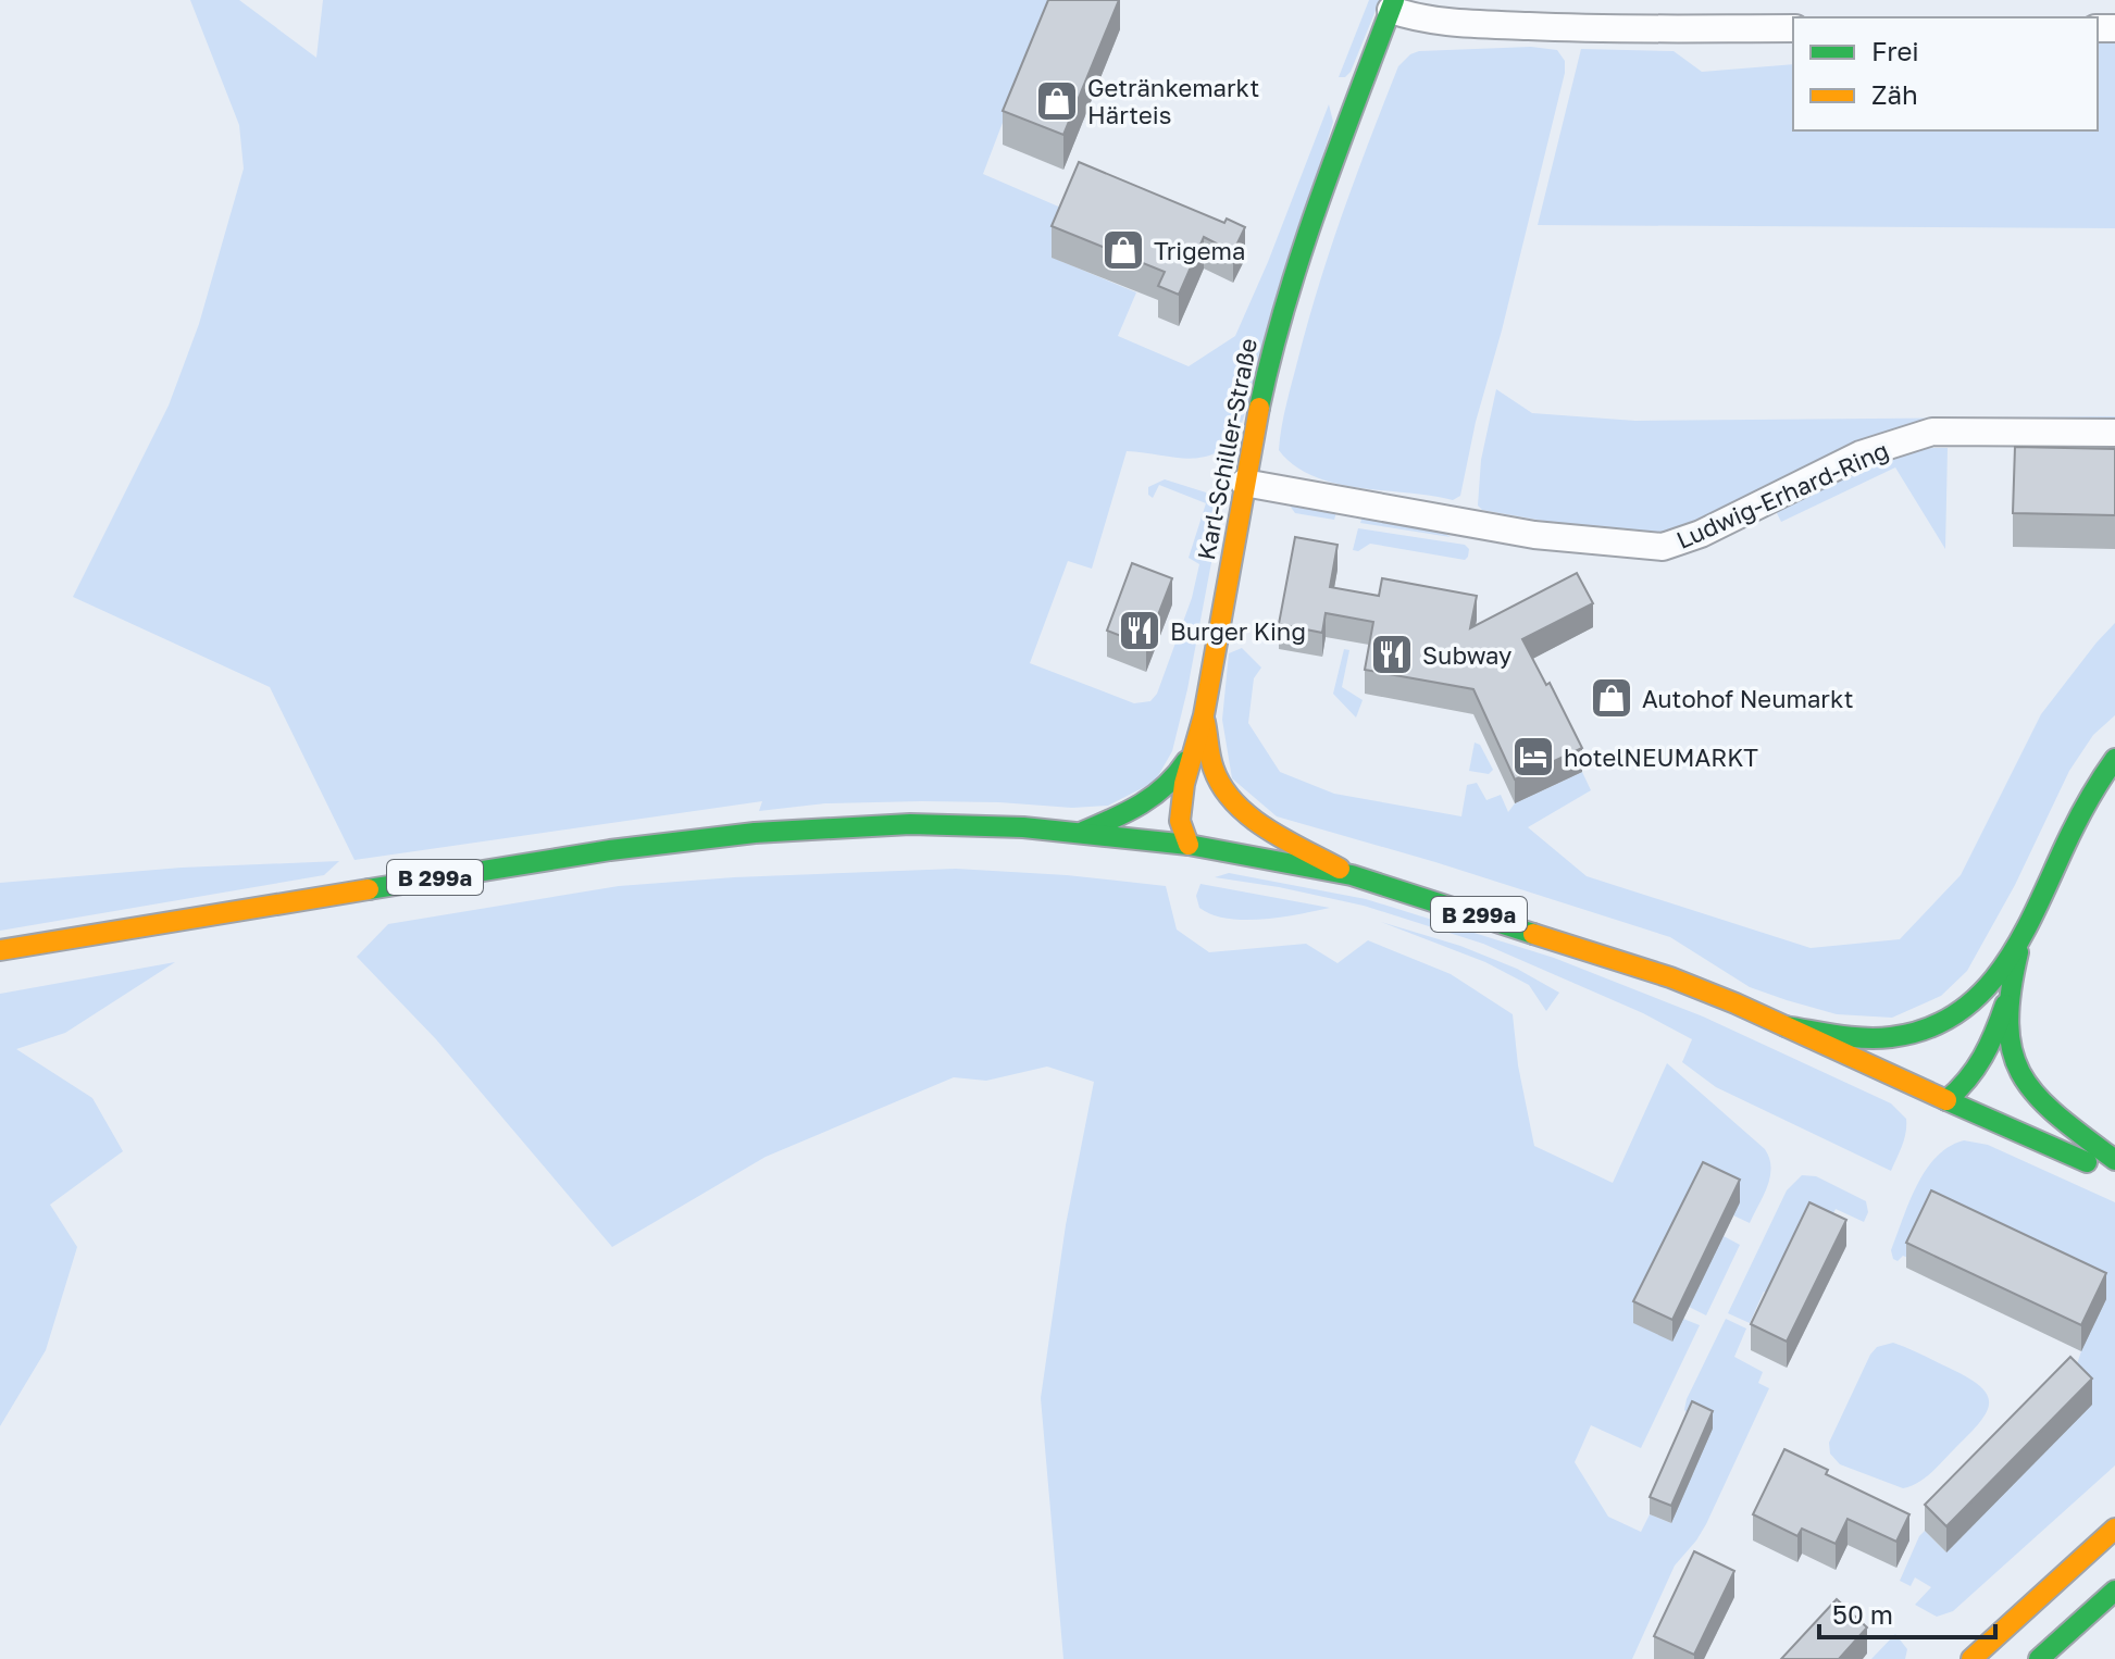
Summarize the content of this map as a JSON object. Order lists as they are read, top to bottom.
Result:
{
  "streets": {
    "main road": ["Karl-Schiller-Straße", "B 299a"],
    "street": ["Ludwig-Erhard-Ring"]
  },
  "crossings": [
    ["Karl-Schiller-Straße", "Ludwig-Erhard-Ring"],
    ["Karl-Schiller-Straße", "B 299a"]
  ],
  "places": {
    "shop": ["Getränkemarkt Härteis", "Trigema", "Autohof Neumarkt"],
    "restaurant": ["Burger King", "Subway"],
    "hotel": ["hotelNEUMARKT"]
  },
  "legend": ["Frei", "Zäh"],
  "scale_bar": "50 m"
}
